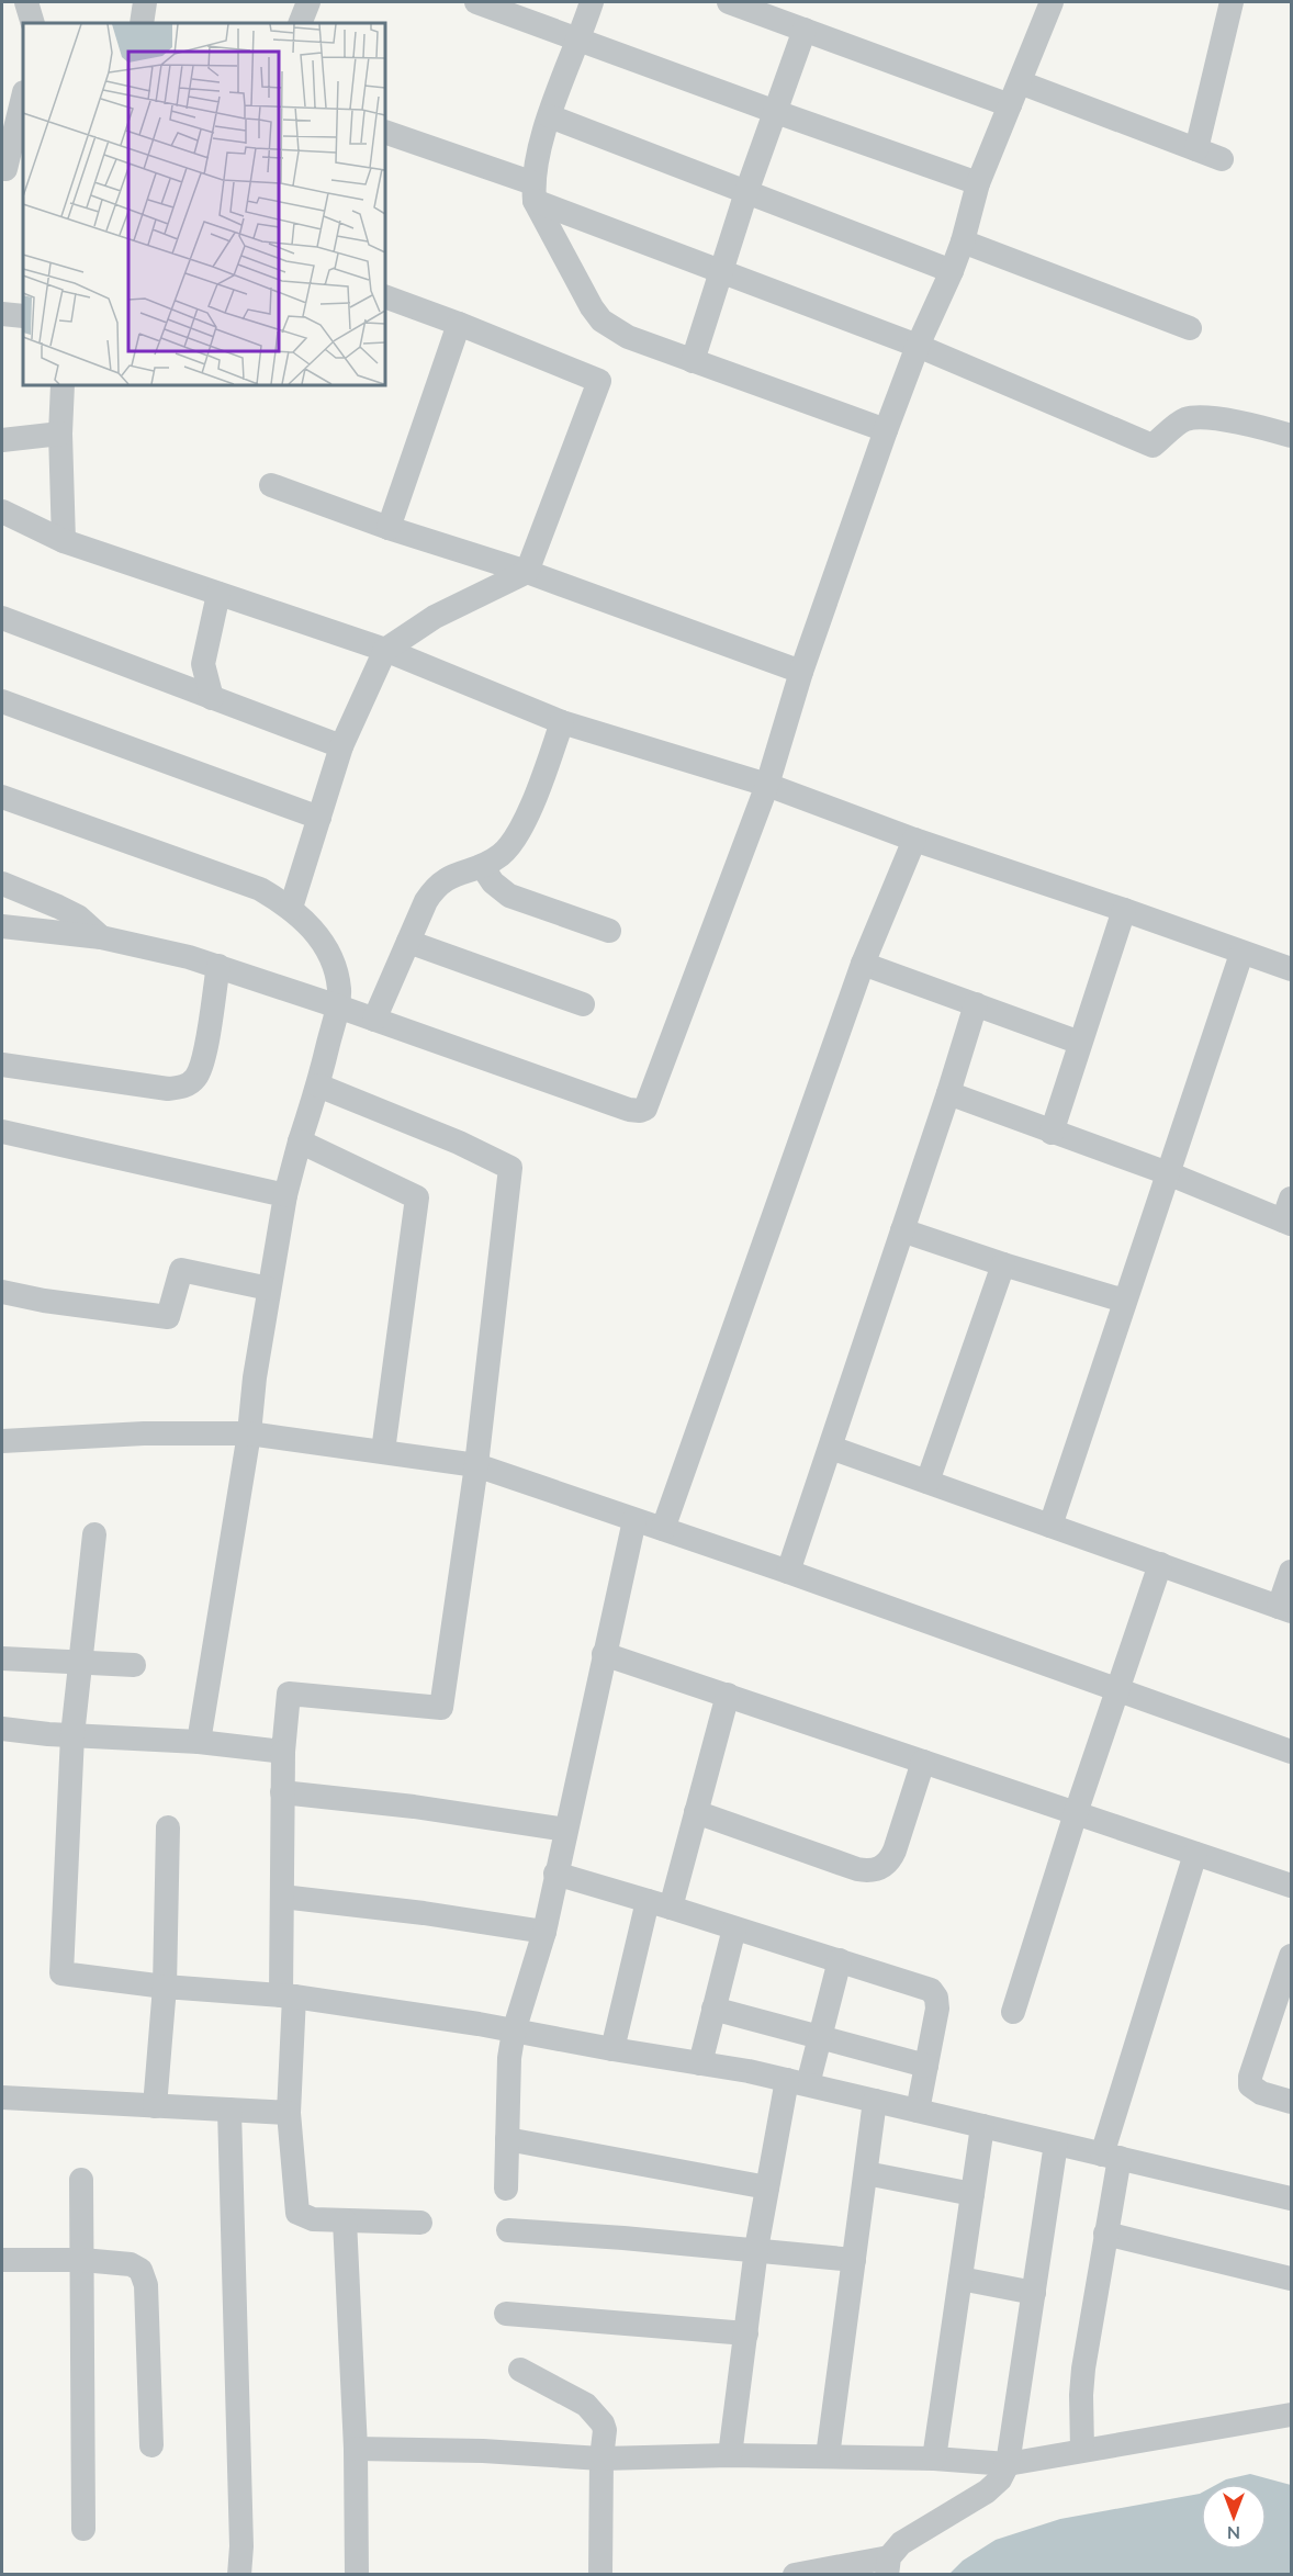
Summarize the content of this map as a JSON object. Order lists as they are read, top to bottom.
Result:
{
  "north": "bottom"
}
